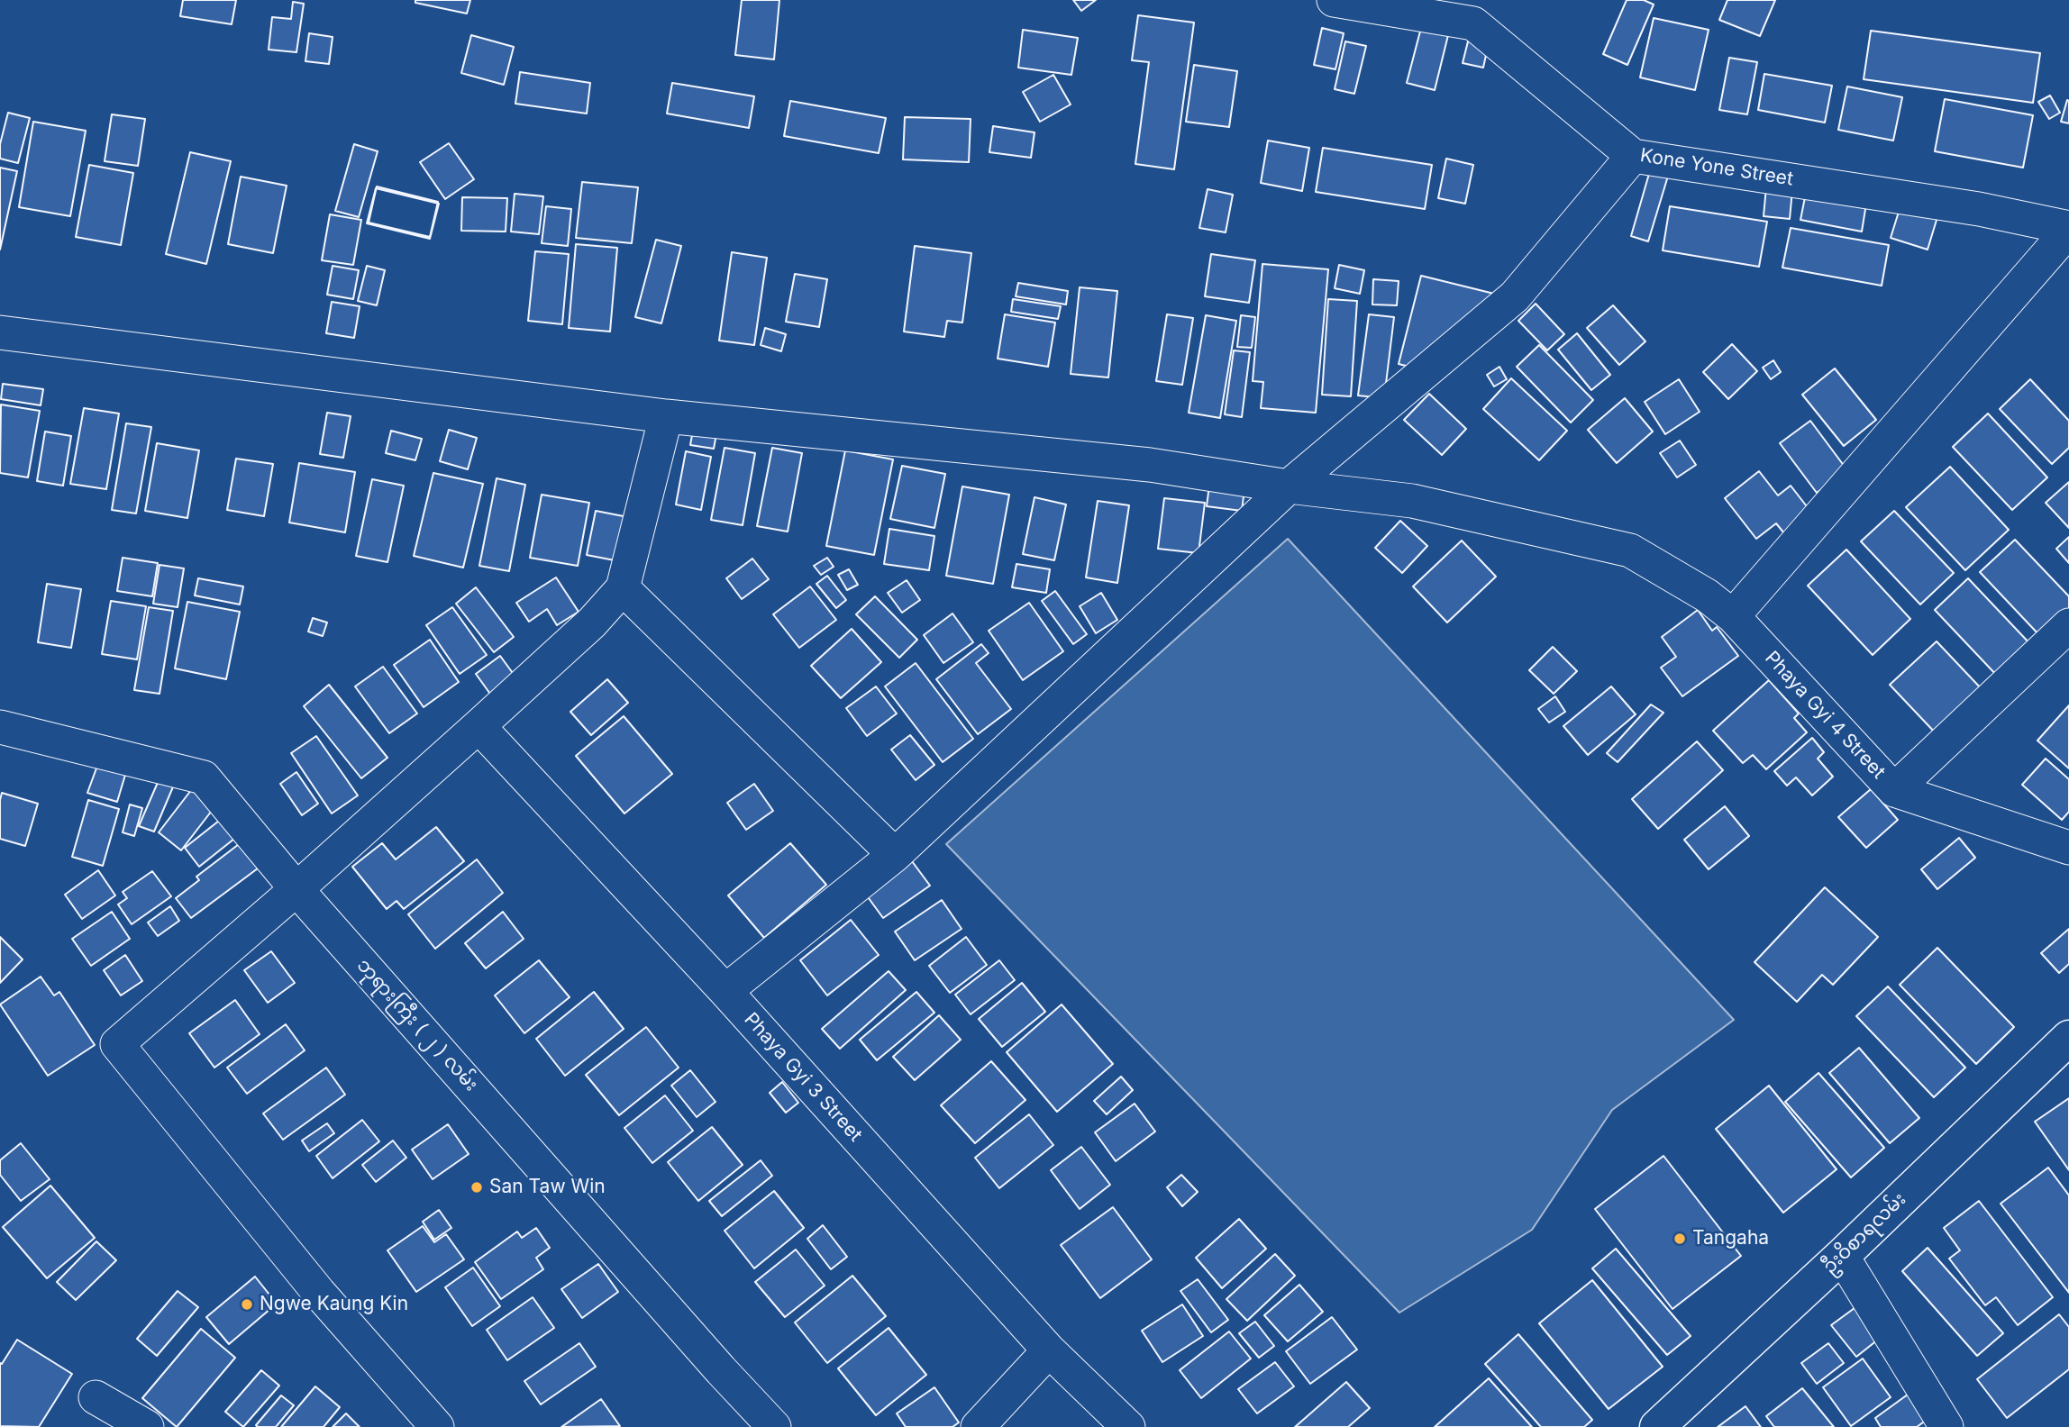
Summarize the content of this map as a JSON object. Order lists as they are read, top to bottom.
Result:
{
  "streets": {
    "street": [
      "Kone Yone Street",
      "Phaya Gyi 4 Street",
      "ဘုရားကြီး ( ၂ ) လမ်း",
      "Phaya Gyi 3 Street",
      "ဦးဝိစာရလမ်း"
    ]
  },
  "places": ["San Taw Win", "Tangaha", "Ngwe Kaung Kin"]
}
